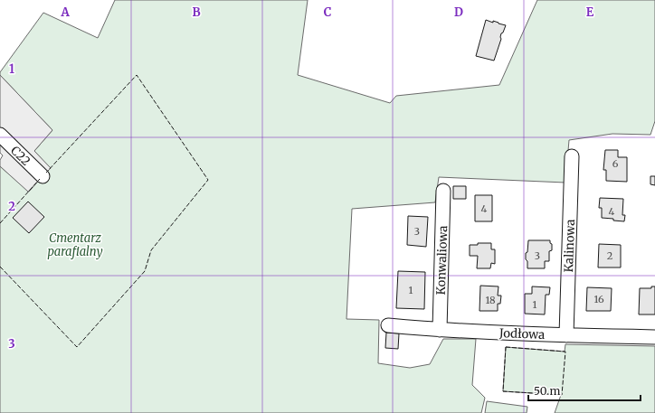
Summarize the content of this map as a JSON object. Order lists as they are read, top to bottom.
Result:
{
  "streets": {
    "street": [
      "C22",
      "Kalinowa",
      "Konwaliowa",
      "Jodłowa"
    ]
  },
  "crossings": [
    ["Kalinowa", "Jodłowa"],
    ["Konwaliowa", "Jodłowa"]
  ],
  "parks": ["Cmentarz parafialny"],
  "house_numbers": [
    "6",
    "4",
    "4",
    "3",
    "3",
    "2",
    "1",
    "16",
    "18",
    "1"
  ],
  "scale_bar": "50 m",
  "grid": {
    "columns": [
      "A",
      "B",
      "C",
      "D",
      "E"
    ],
    "rows": ["1", "2", "3"]
  }
}
